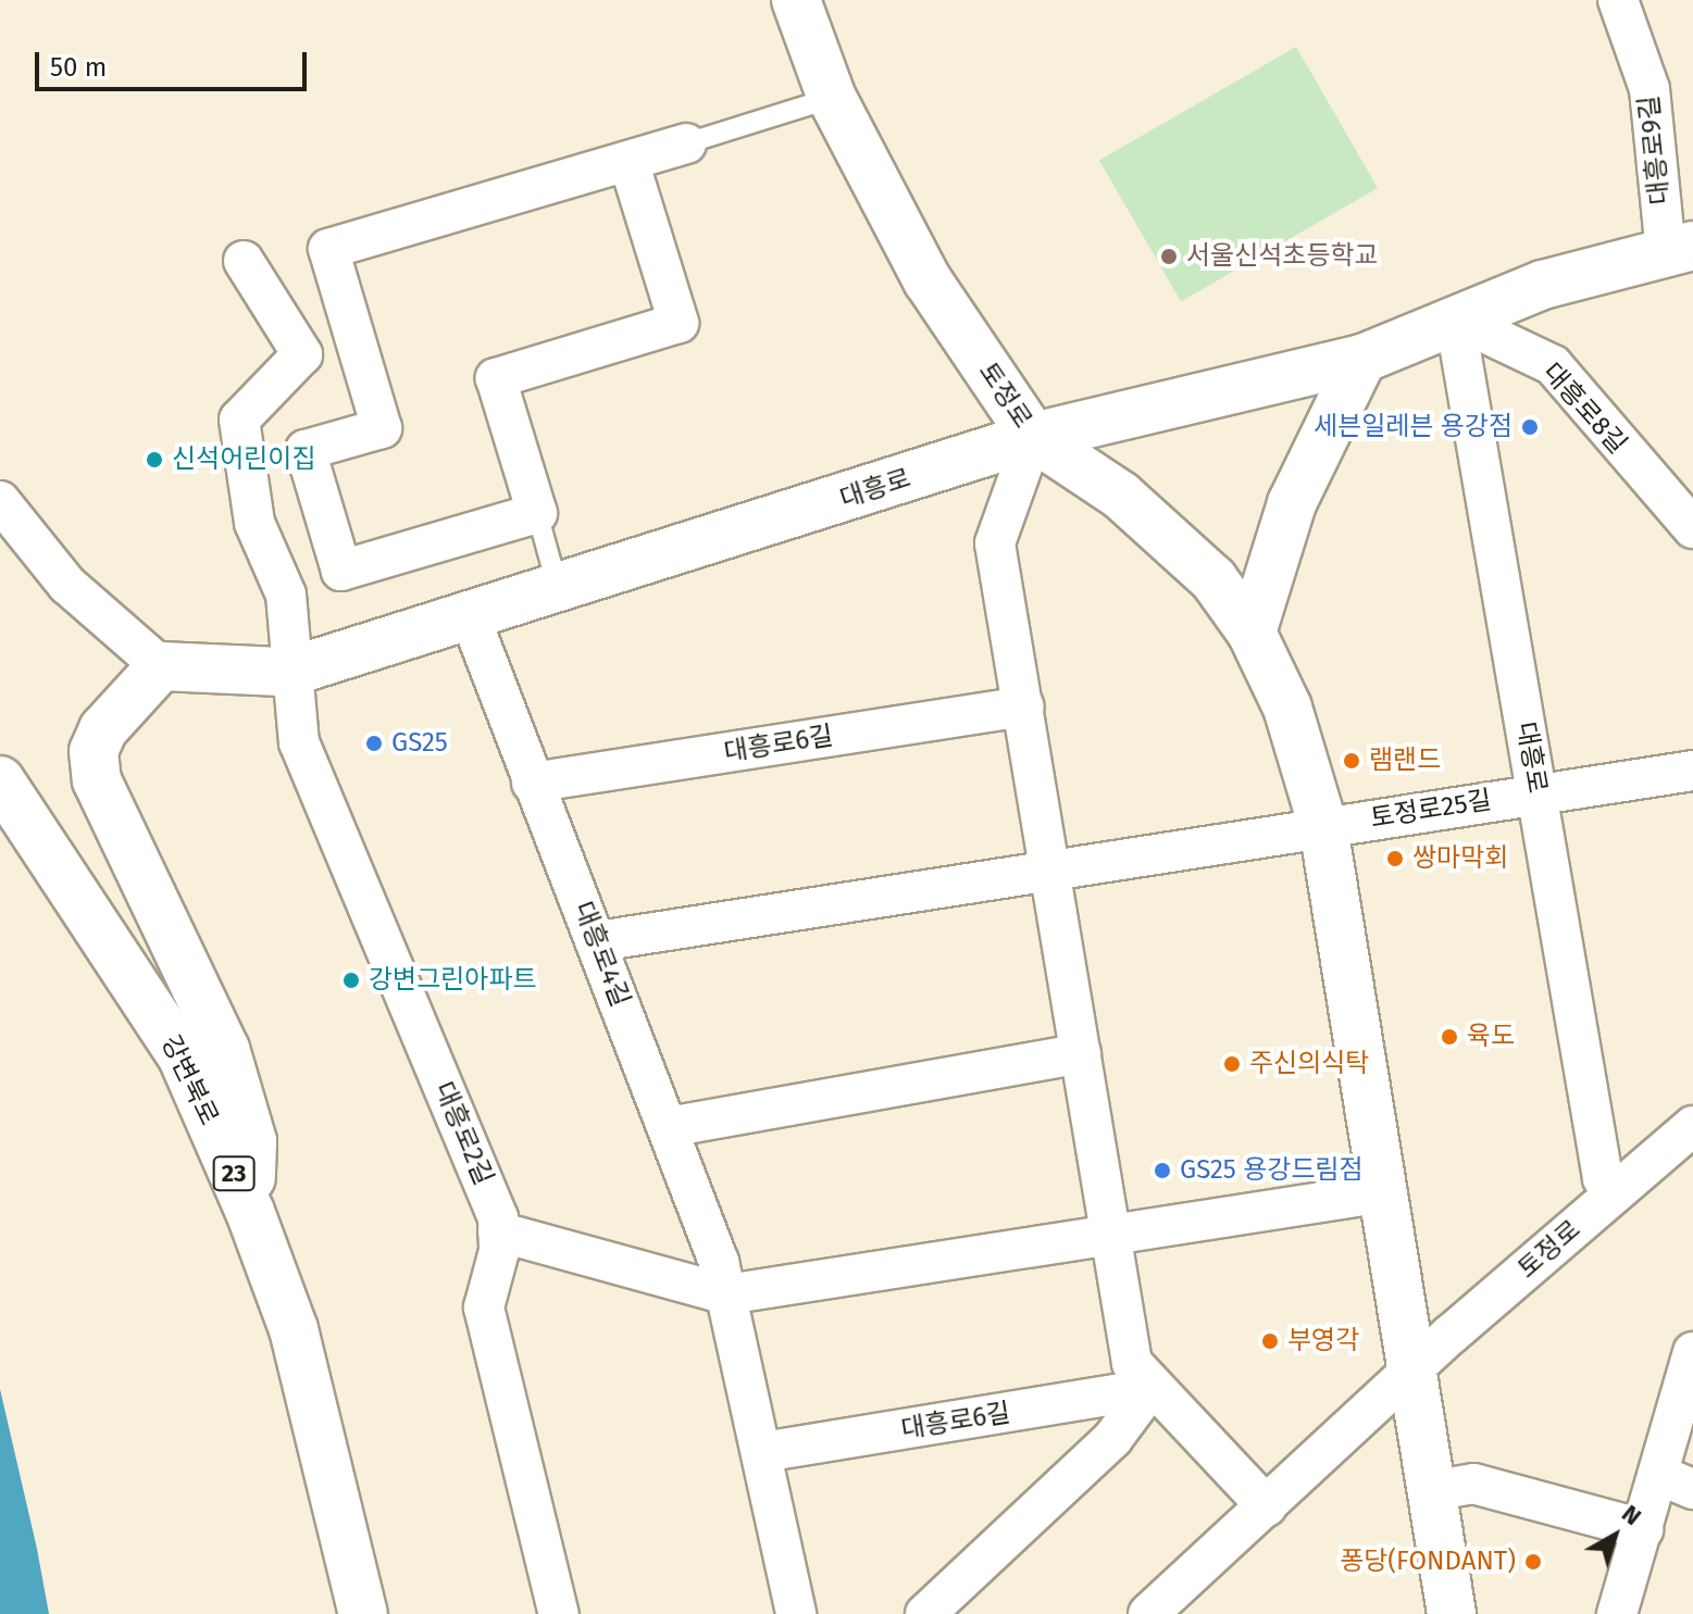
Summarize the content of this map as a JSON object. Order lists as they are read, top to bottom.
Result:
{
  "streets": {
    "main road": [
      "토정로",
      "대흥로",
      "강변북로",
      "23"
    ],
    "street": [
      "대흥로9길",
      "대흥로8길",
      "대흥로6길",
      "토정로25길",
      "대흥로4길",
      "대흥로2길"
    ]
  },
  "crossings": [
    ["대흥로9길", "대흥로"],
    ["토정로", "대흥로"],
    ["토정로", "토정로25길"],
    ["대흥로8길", "대흥로"],
    ["대흥로", "토정로25길"],
    ["대흥로", "대흥로4길"],
    ["대흥로", "대흥로2길"],
    ["대흥로6길", "대흥로4길"]
  ],
  "places": [
    "서울신석초등학교",
    "세븐일레븐 용강점",
    "신석어린이집",
    "GS25",
    "램랜드",
    "쌍마막회",
    "강변그린아파트",
    "육도",
    "주신의식탁",
    "GS25 용강드림점",
    "부영각",
    "퐁당(FONDANT)"
  ],
  "scale_bar": "50 m",
  "north": "top right"
}
